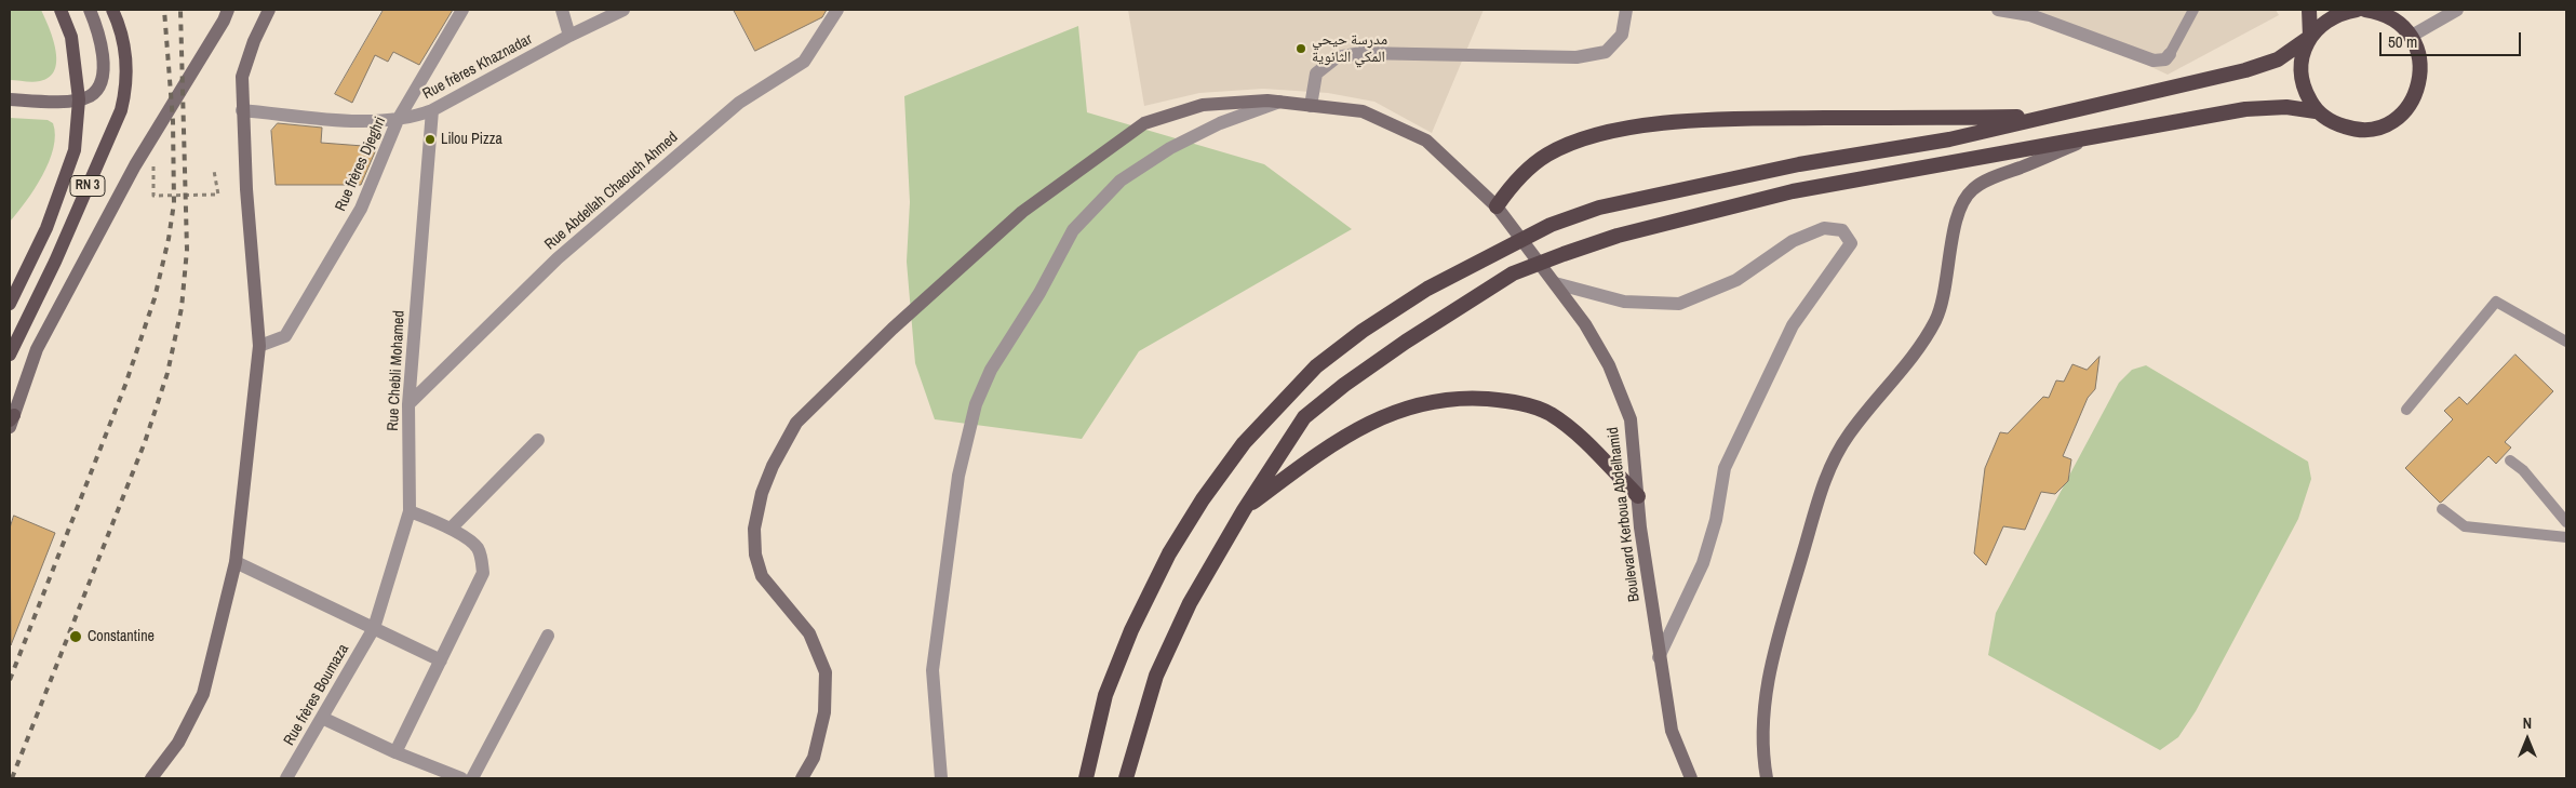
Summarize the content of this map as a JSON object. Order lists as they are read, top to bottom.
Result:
{
  "streets": {
    "main road": ["RN 3", "Boulevard Kerboua Abdelhamid"],
    "street": [
      "Rue frères Khaznadar",
      "Rue frères Djeghri",
      "Rue Abdellah Chaouch Ahmed",
      "Rue Chebli Mohamed",
      "Rue frères Boumaza"
    ]
  },
  "crossings": [
    ["Rue frères Khaznadar", "Rue frères Djeghri"],
    ["Rue frères Khaznadar", "Rue Chebli Mohamed"],
    ["Rue Abdellah Chaouch Ahmed", "Rue Chebli Mohamed"],
    ["Rue Chebli Mohamed", "Rue frères Boumaza"]
  ],
  "places": ["مدرسة حيحي المكي الثانوية", "Lilou Pizza", "Constantine"],
  "scale_bar": "50 m",
  "north": "top"
}
